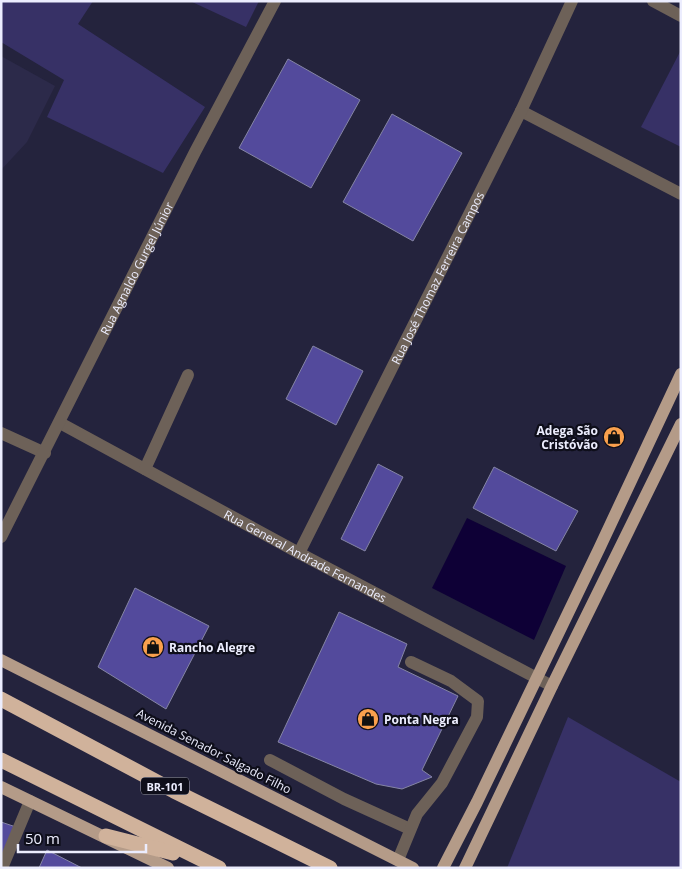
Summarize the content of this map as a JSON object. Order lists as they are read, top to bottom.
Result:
{
  "streets": {
    "highway": ["BR-101"],
    "main road": ["Avenida Senador Salgado Filho"],
    "street": ["Rua Agnaldo Gurgel Júnior", "Rua José Thomaz Ferreira Campos", "Rua General Andrade Fernandes"]
  },
  "crossings": [
    ["Rua Agnaldo Gurgel Júnior", "Rua General Andrade Fernandes"],
    ["Rua José Thomaz Ferreira Campos", "Rua General Andrade Fernandes"]
  ],
  "places": {
    "shop": ["Adega São Cristóvão", "Rancho Alegre", "Ponta Negra"]
  },
  "scale_bar": "50 m"
}
